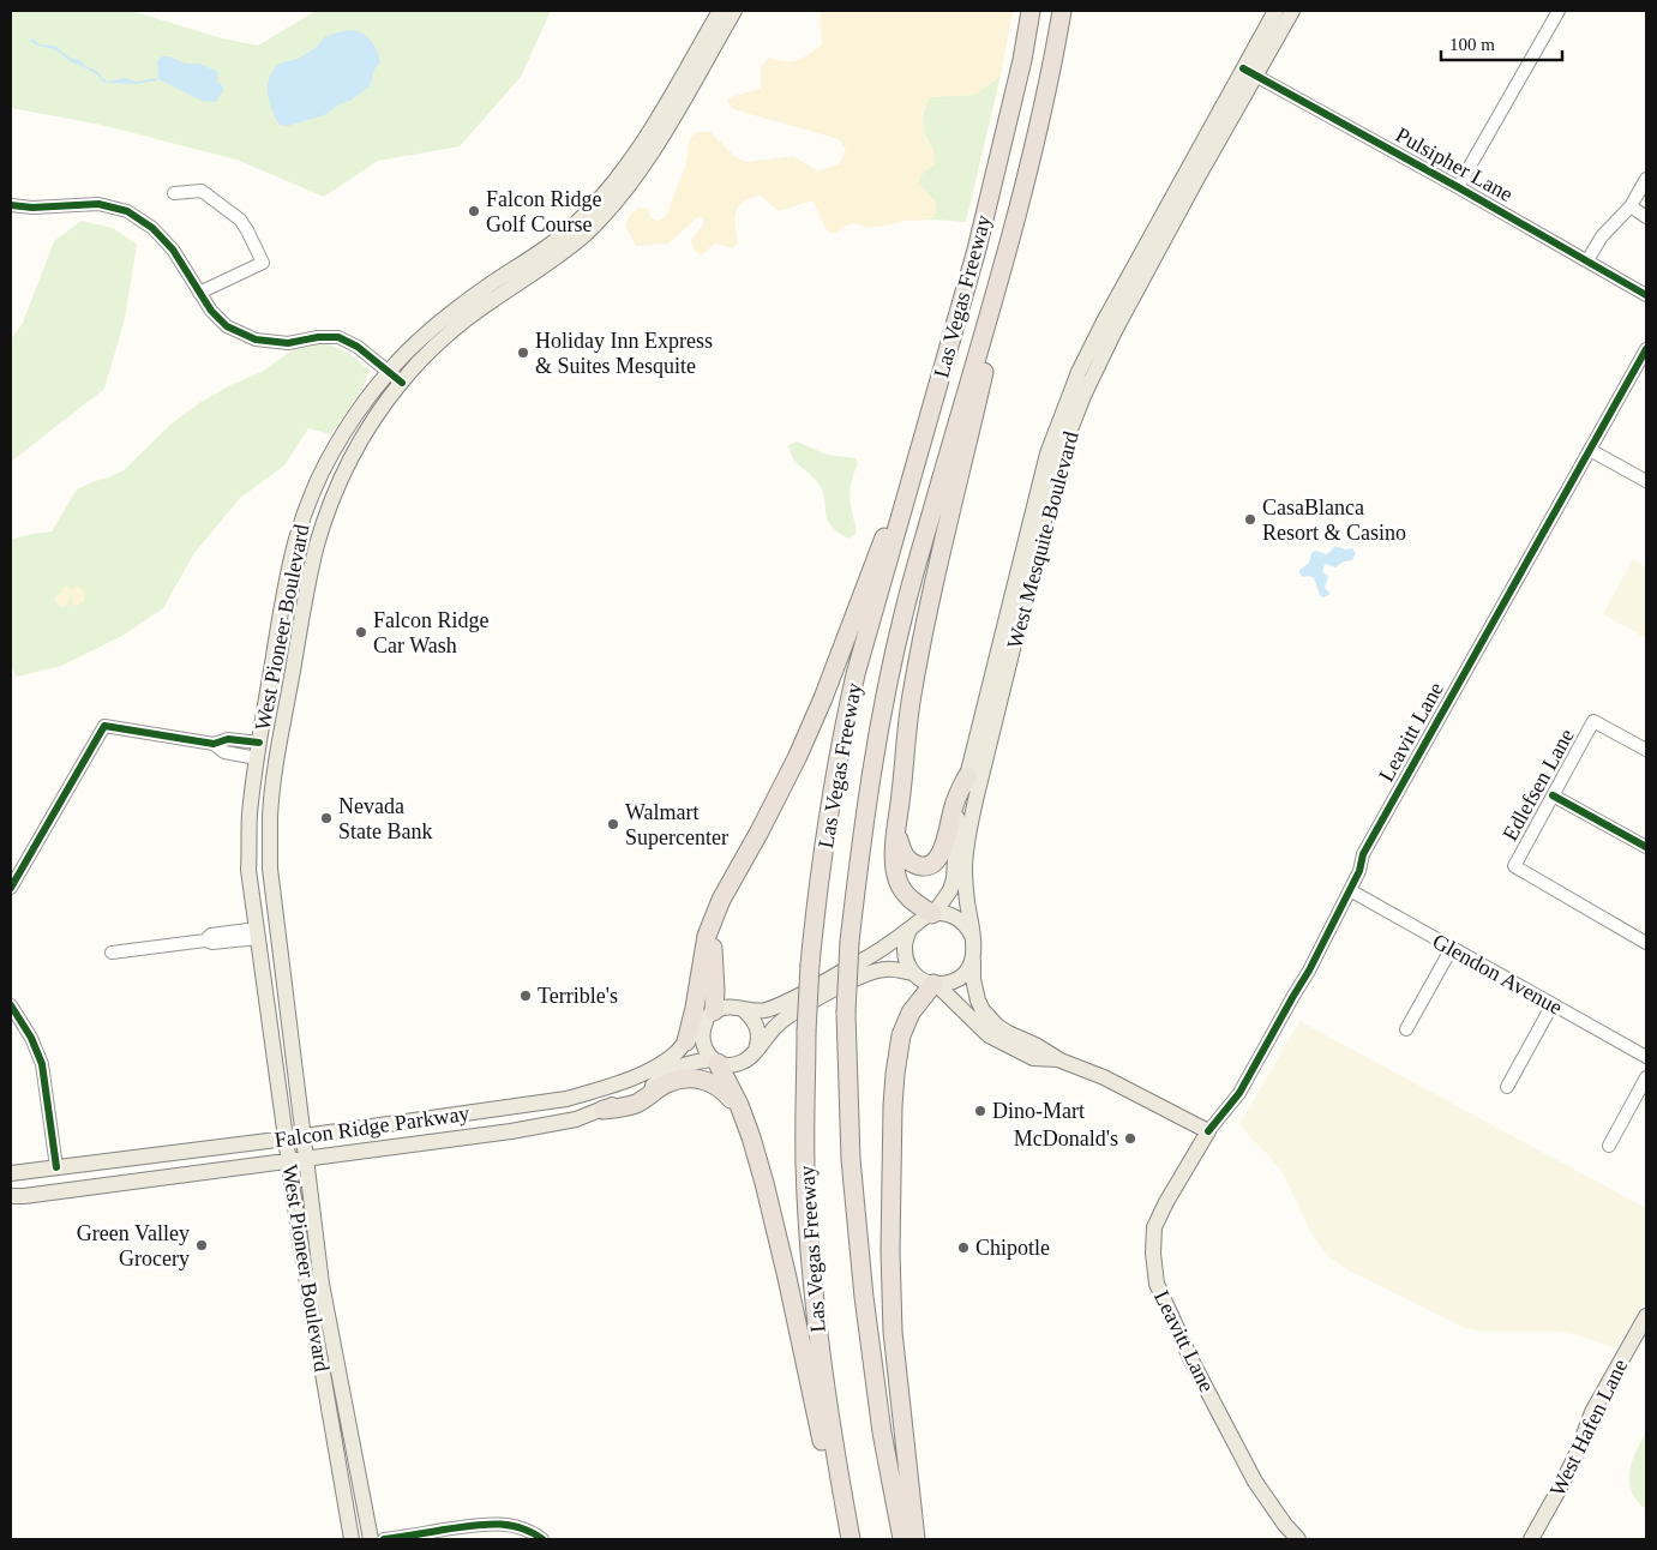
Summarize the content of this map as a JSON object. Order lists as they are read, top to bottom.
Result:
{
  "streets": {
    "highway": ["Las Vegas Freeway"],
    "main road": [
      "West Mesquite Boulevard",
      "West Pioneer Boulevard",
      "Leavitt Lane",
      "Falcon Ridge Parkway",
      "West Hafen Lane"
    ],
    "street": ["Pulsipher Lane", "Edlefsen Lane", "Glendon Avenue"]
  },
  "crossings": [
    ["Pulsipher Lane", "West Mesquite Boulevard"],
    ["West Mesquite Boulevard", "Falcon Ridge Parkway"],
    ["West Pioneer Boulevard", "Falcon Ridge Parkway"],
    ["Leavitt Lane", "Glendon Avenue"]
  ],
  "places": [
    "Falcon Ridge Golf Course",
    "Holiday Inn Express & Suites Mesquite",
    "CasaBlanca Resort & Casino",
    "Falcon Ridge Car Wash",
    "Nevada State Bank",
    "Walmart Supercenter",
    "Terrible's",
    "Dino-Mart",
    "McDonald's",
    "Green Valley Grocery",
    "Chipotle"
  ],
  "scale_bar": "100 m"
}
